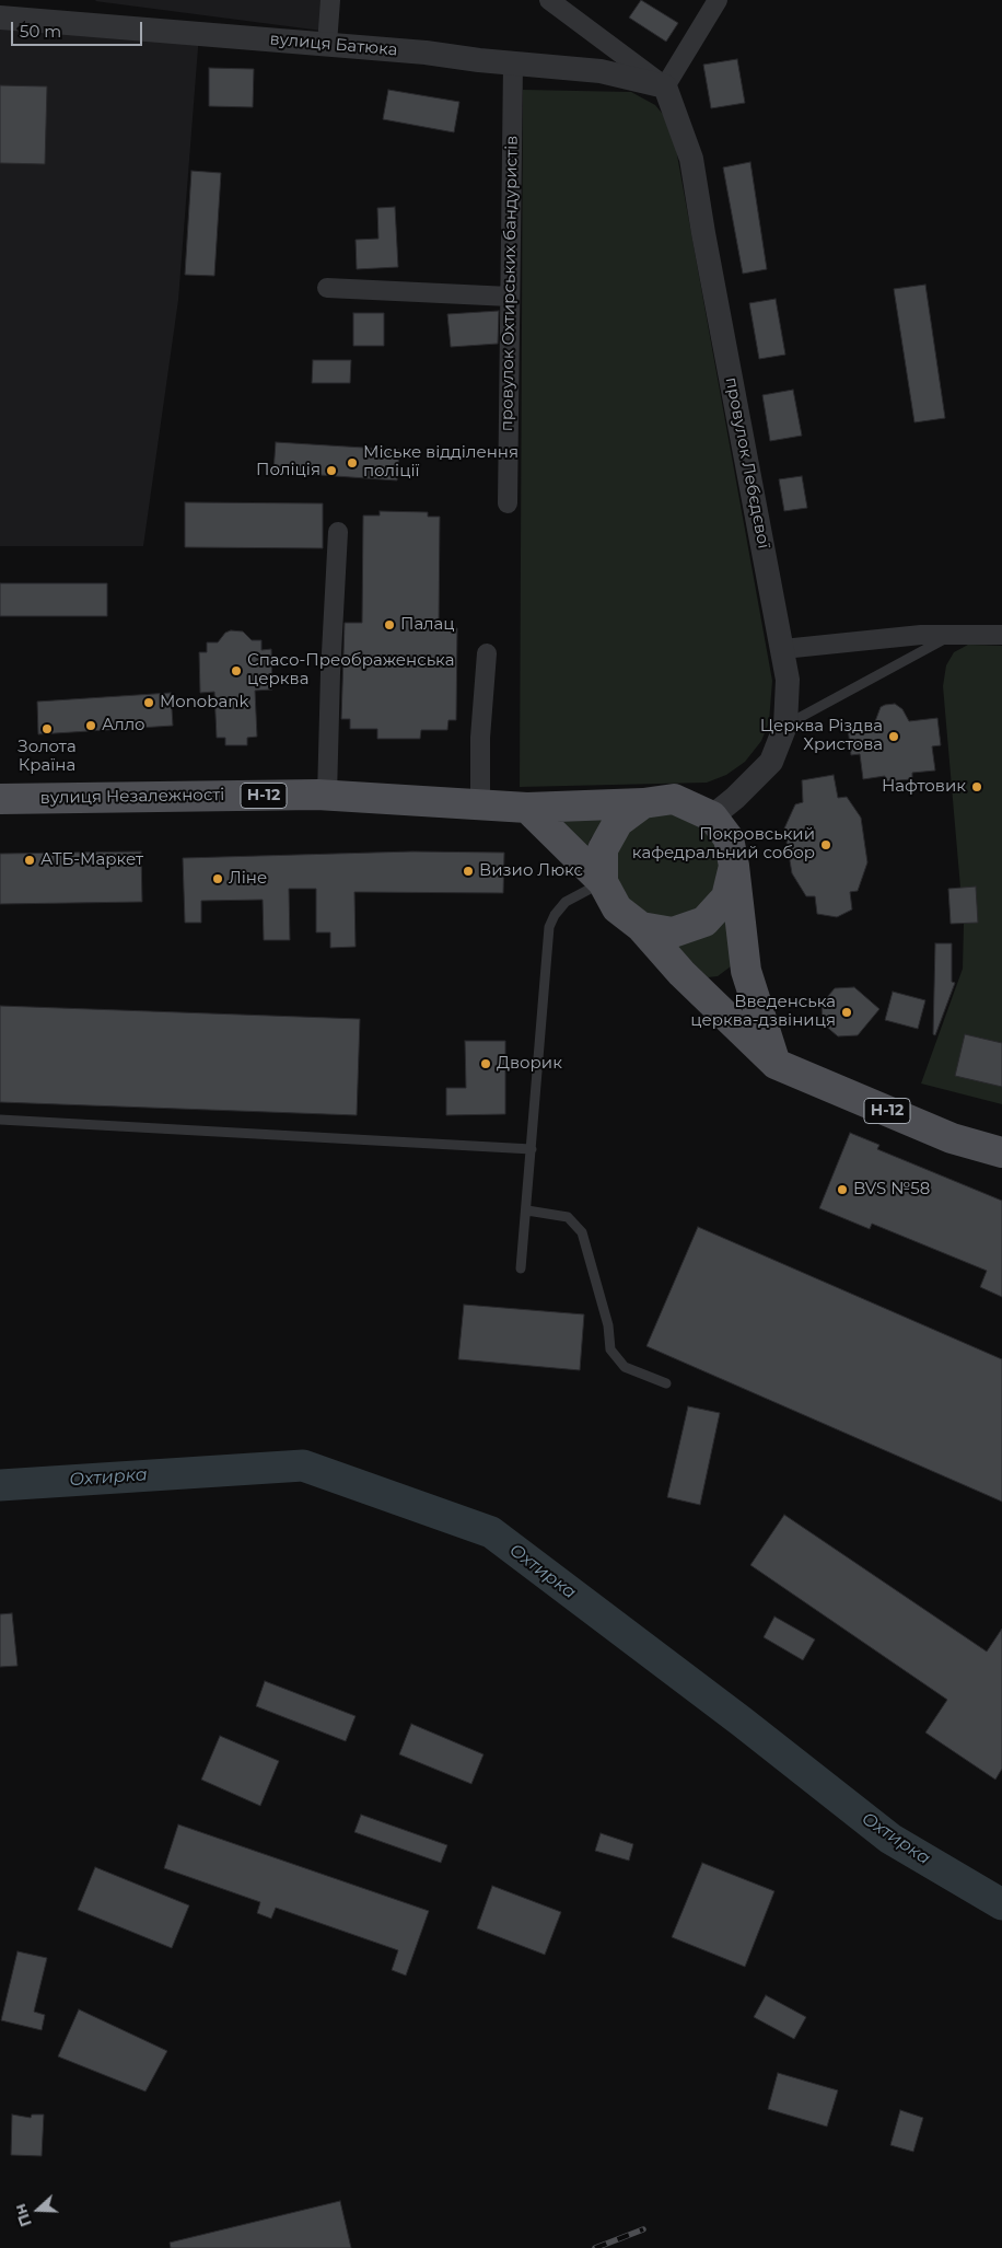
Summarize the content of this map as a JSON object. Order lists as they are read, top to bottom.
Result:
{
  "streets": {
    "main road": ["Н-12", "вулиця Незалежності"],
    "street": ["вулиця Батюка", "провулок Охтирських бандуристів", "провулок Лебєдєвої"]
  },
  "crossings": [
    ["вулиця Батюка", "провулок Охтирських бандуристів"],
    ["вулиця Батюка", "провулок Лебєдєвої"],
    ["провулок Лебєдєвої", "Н-12"],
    ["Н-12", "вулиця Незалежності"]
  ],
  "water": ["Охтирка"],
  "places": [
    "Міське відділення поліції",
    "Поліція",
    "Палац",
    "Спасо-Преображенська церква",
    "Monobank",
    "Алло",
    "Золота Країна",
    "Церква Різдва Христова",
    "Нафтовик",
    "Покровський кафедральний собор",
    "АТБ-Маркет",
    "Визио Люкс",
    "Ліне",
    "Введенська церква-дзвіниця",
    "Дворик",
    "BVS №58"
  ],
  "scale_bar": "50 m",
  "north": "left"
}
